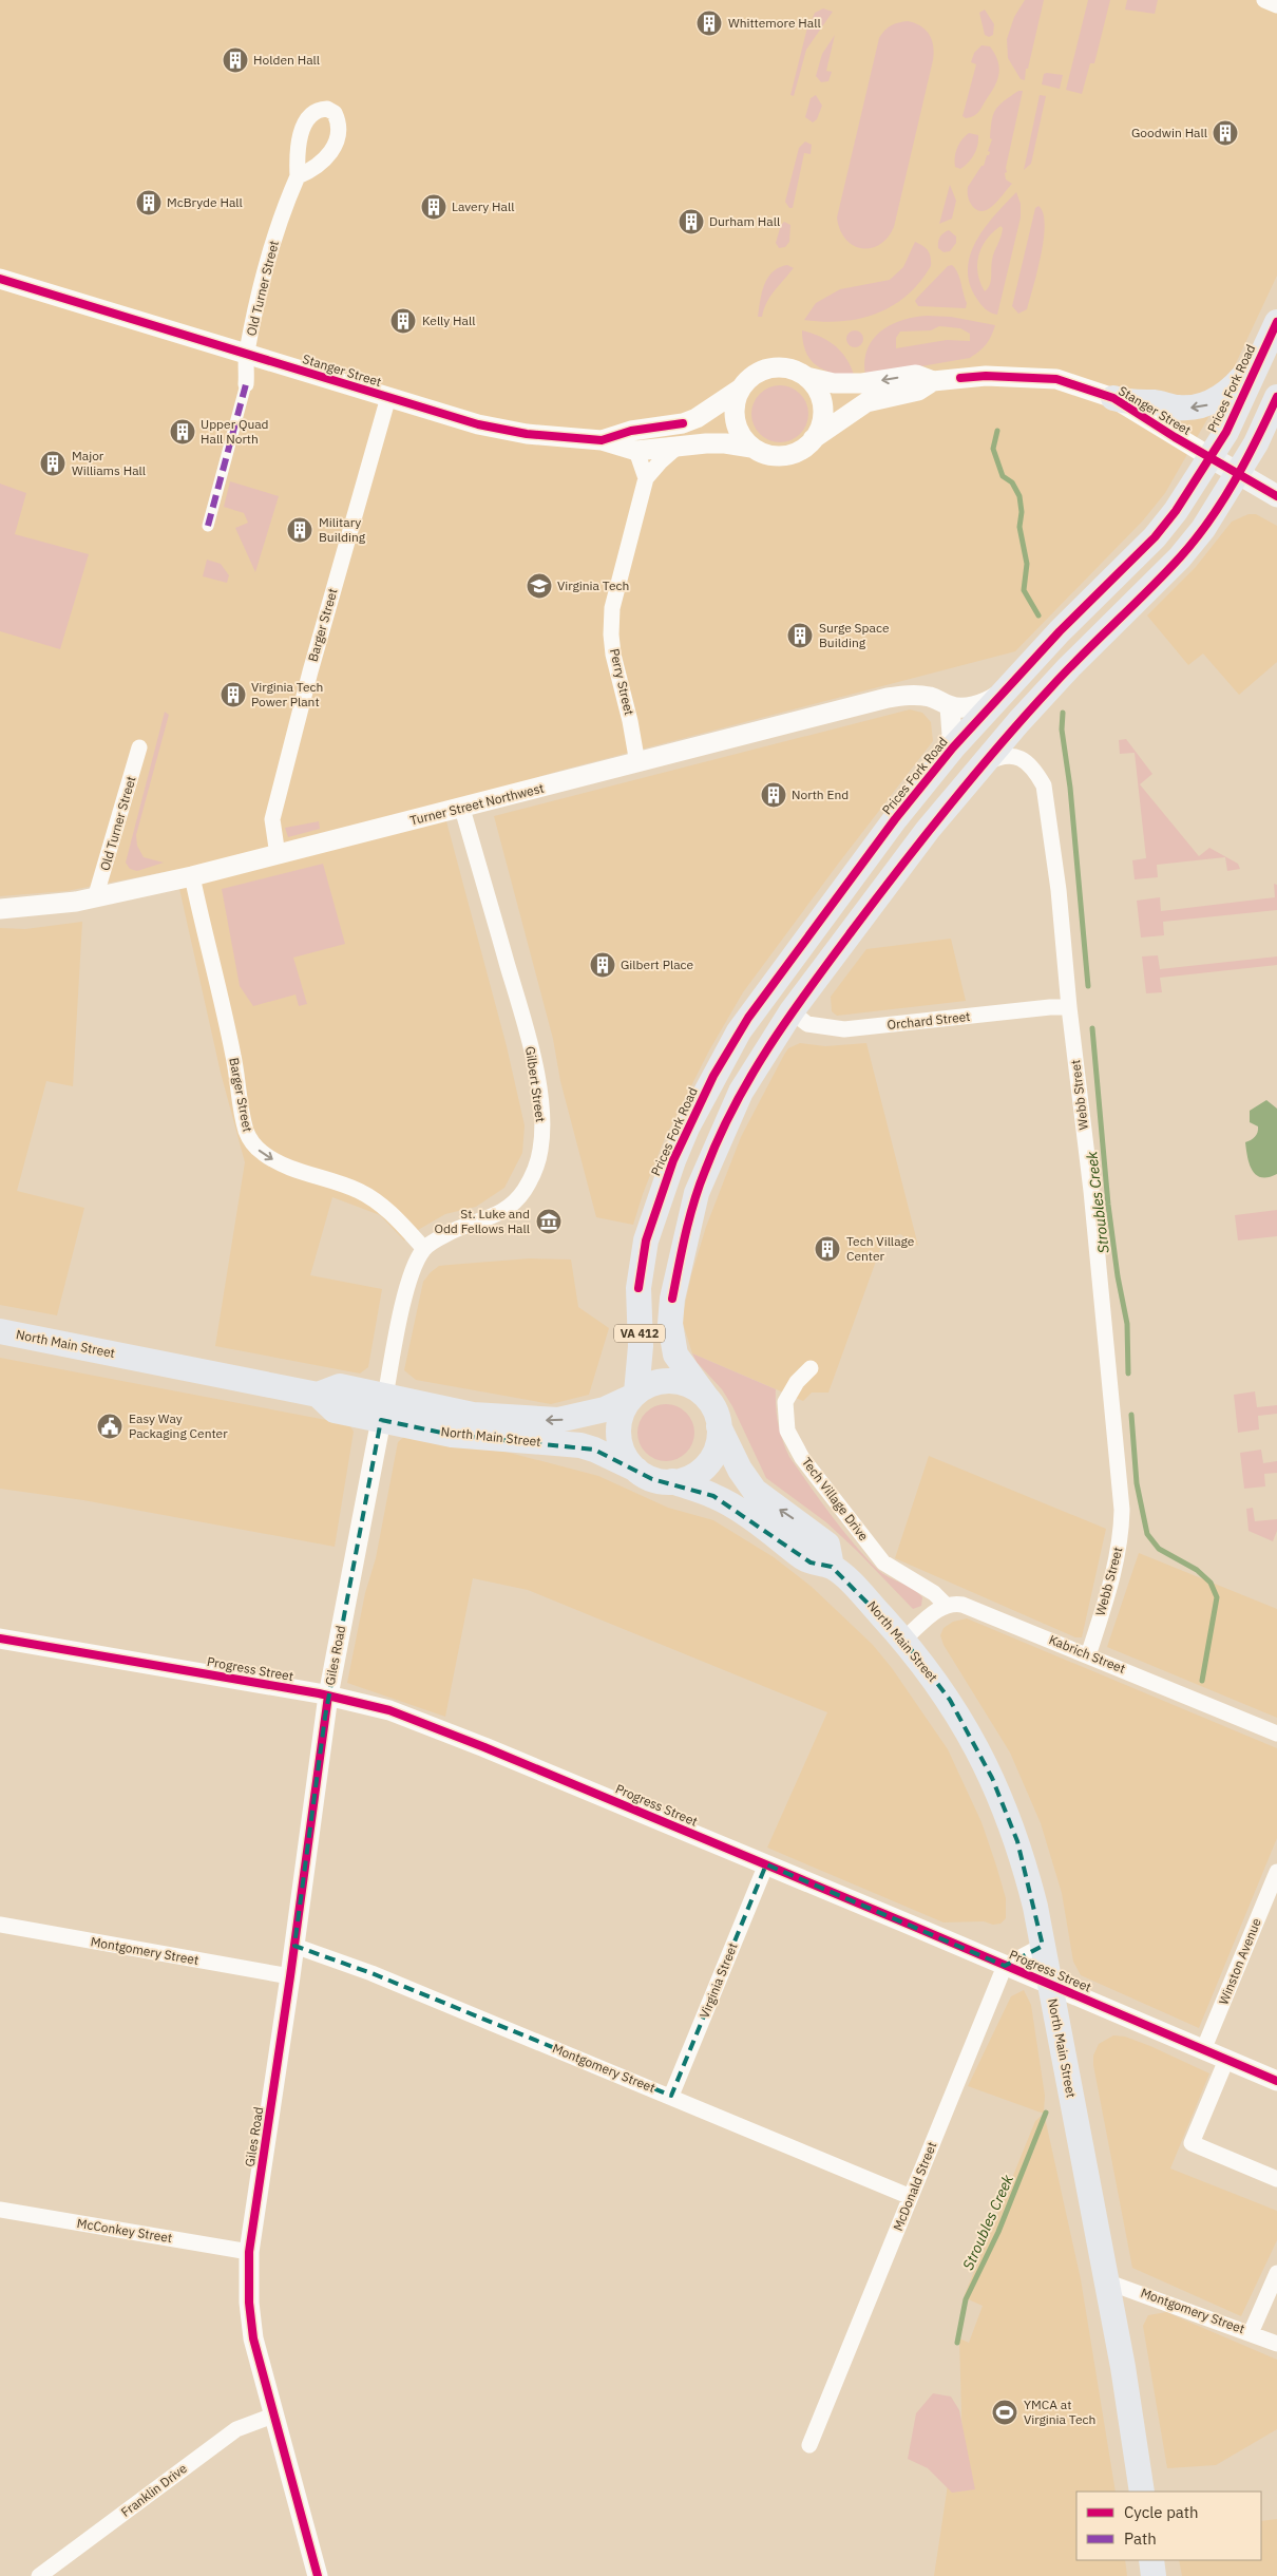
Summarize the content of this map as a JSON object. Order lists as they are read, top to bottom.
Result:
{
  "streets": {
    "main road": ["Prices Fork Road", "VA 412", "North Main Street"],
    "street": [
      "Old Turner Street",
      "Stanger Street",
      "Barger Street",
      "Perry Street",
      "Turner Street Northwest",
      "Orchard Street",
      "Gilbert Street",
      "Webb Street",
      "Tech Village Drive",
      "Kabrich Street",
      "Giles Road",
      "Progress Street",
      "Montgomery Street",
      "Winston Avenue",
      "Virginia Street",
      "McDonald Street",
      "McConkey Street",
      "Franklin Drive"
    ]
  },
  "crossings": [
    ["Old Turner Street", "Stanger Street"],
    ["Old Turner Street", "Turner Street Northwest"],
    ["Stanger Street", "Prices Fork Road"],
    ["Stanger Street", "Barger Street"],
    ["Stanger Street", "Perry Street"],
    ["Prices Fork Road", "Turner Street Northwest"],
    ["Prices Fork Road", "VA 412"],
    ["Prices Fork Road", "North Main Street"],
    ["Barger Street", "Turner Street Northwest"],
    ["Barger Street", "Gilbert Street"],
    ["Perry Street", "Turner Street Northwest"],
    ["Turner Street Northwest", "Gilbert Street"],
    ["Orchard Street", "Webb Street"],
    ["Orchard Street", "VA 412"],
    ["Webb Street", "VA 412"],
    ["Webb Street", "Kabrich Street"],
    ["VA 412", "North Main Street"],
    ["North Main Street", "Giles Road"],
    ["North Main Street", "Progress Street"],
    ["North Main Street", "Montgomery Street"],
    ["Tech Village Drive", "Kabrich Street"],
    ["Giles Road", "Progress Street"],
    ["Giles Road", "Montgomery Street"],
    ["Giles Road", "McConkey Street"],
    ["Giles Road", "Franklin Drive"],
    ["Progress Street", "Winston Avenue"],
    ["Progress Street", "Virginia Street"],
    ["Progress Street", "McDonald Street"],
    ["Montgomery Street", "Virginia Street"],
    ["Montgomery Street", "McDonald Street"]
  ],
  "one_way": ["Barger Street"],
  "water": ["Stroubles Creek"],
  "places": {
    "building": [
      "Whittemore Hall",
      "Holden Hall",
      "Goodwin Hall",
      "McBryde Hall",
      "Lavery Hall",
      "Durham Hall",
      "Kelly Hall",
      "Upper Quad Hall North",
      "Major Williams Hall",
      "Military Building",
      "Surge Space Building",
      "Virginia Tech Power Plant",
      "North End",
      "Gilbert Place",
      "Tech Village Center"
    ],
    "school or university": ["Virginia Tech"],
    "museum": ["St. Luke and Odd Fellows Hall"],
    "public building": ["Easy Way Packaging Center"],
    "sports": ["YMCA at Virginia Tech"]
  },
  "legend": ["Cycle path", "Path"]
}
